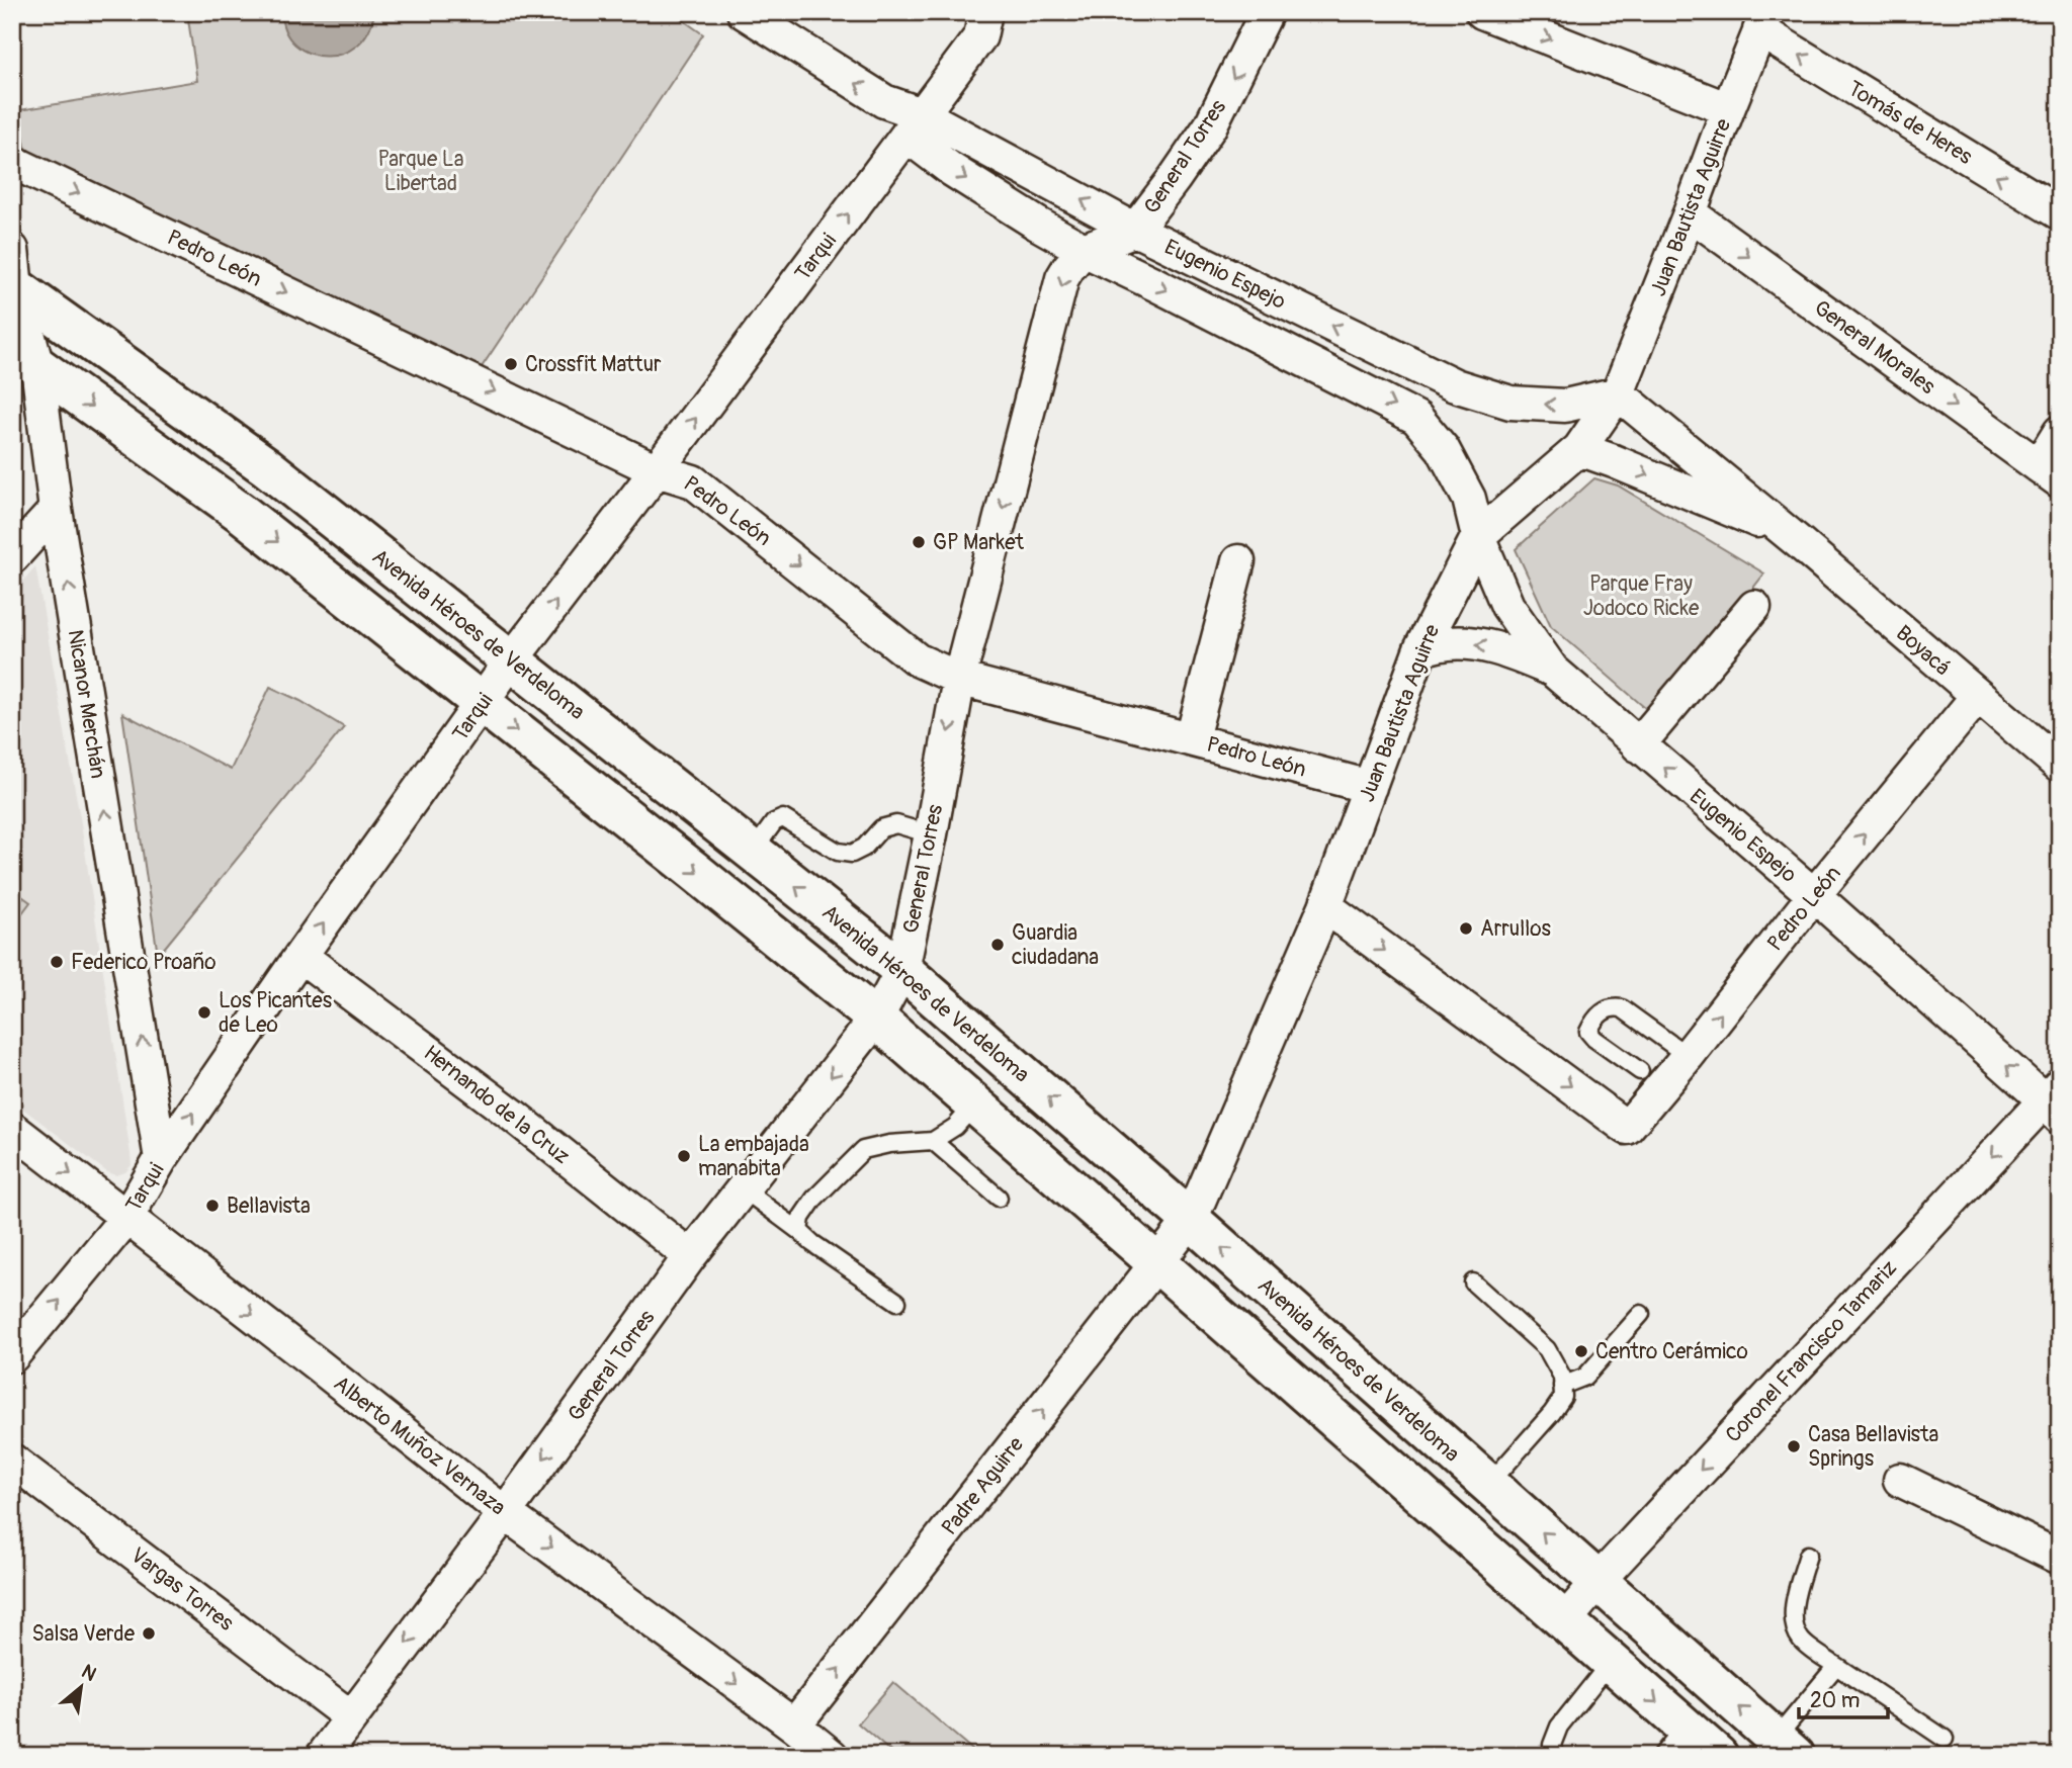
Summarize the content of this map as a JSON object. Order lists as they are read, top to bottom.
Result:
{
  "streets": {
    "main road": ["Avenida Héroes de Verdeloma"],
    "street": [
      "Tomás de Heres",
      "General Torres",
      "Juan Bautista Aguirre",
      "Tarqui",
      "Pedro León",
      "Eugenio Espejo",
      "General Morales",
      "Boyacá",
      "Nicanor Merchán",
      "Hernando de la Cruz",
      "Coronel Francisco Tamariz",
      "Alberto Muñoz Vernaza",
      "Padre Aguirre",
      "Vargas Torres"
    ]
  },
  "crossings": [
    ["Tomás de Heres", "Juan Bautista Aguirre"],
    ["General Torres", "Pedro León"],
    ["General Torres", "Eugenio Espejo"],
    ["General Torres", "Avenida Héroes de Verdeloma"],
    ["General Torres", "Hernando de la Cruz"],
    ["General Torres", "Alberto Muñoz Vernaza"],
    ["General Torres", "Vargas Torres"],
    ["Juan Bautista Aguirre", "Pedro León"],
    ["Juan Bautista Aguirre", "Eugenio Espejo"],
    ["Juan Bautista Aguirre", "General Morales"],
    ["Juan Bautista Aguirre", "Avenida Héroes de Verdeloma"],
    ["Juan Bautista Aguirre", "Boyacá"],
    ["Juan Bautista Aguirre", "Padre Aguirre"],
    ["Tarqui", "Pedro León"],
    ["Tarqui", "Eugenio Espejo"],
    ["Tarqui", "Avenida Héroes de Verdeloma"],
    ["Tarqui", "Nicanor Merchán"],
    ["Tarqui", "Hernando de la Cruz"],
    ["Tarqui", "Alberto Muñoz Vernaza"],
    ["Pedro León", "Eugenio Espejo"],
    ["Pedro León", "Boyacá"],
    ["Eugenio Espejo", "Boyacá"],
    ["Eugenio Espejo", "Coronel Francisco Tamariz"],
    ["Avenida Héroes de Verdeloma", "Nicanor Merchán"],
    ["Avenida Héroes de Verdeloma", "Coronel Francisco Tamariz"],
    ["Avenida Héroes de Verdeloma", "Padre Aguirre"],
    ["Alberto Muñoz Vernaza", "Padre Aguirre"]
  ],
  "one_way": [
    "Tomás de Heres",
    "General Torres",
    "Tarqui",
    "Pedro León",
    "General Morales",
    "Nicanor Merchán",
    "Coronel Francisco Tamariz",
    "Alberto Muñoz Vernaza",
    "Padre Aguirre"
  ],
  "parks": ["Parque La Libertad", "Parque Fray Jodoco Ricke"],
  "places": [
    "Crossfit Mattur",
    "GP Market",
    "Arrullos",
    "Guardia ciudadana",
    "Federico Proaño",
    "Los Picantes de Leo",
    "La embajada manabita",
    "Bellavista",
    "Centro Cerámico",
    "Casa Bellavista Springs",
    "Salsa Verde"
  ],
  "scale_bar": "20 m",
  "north": "top right"
}
